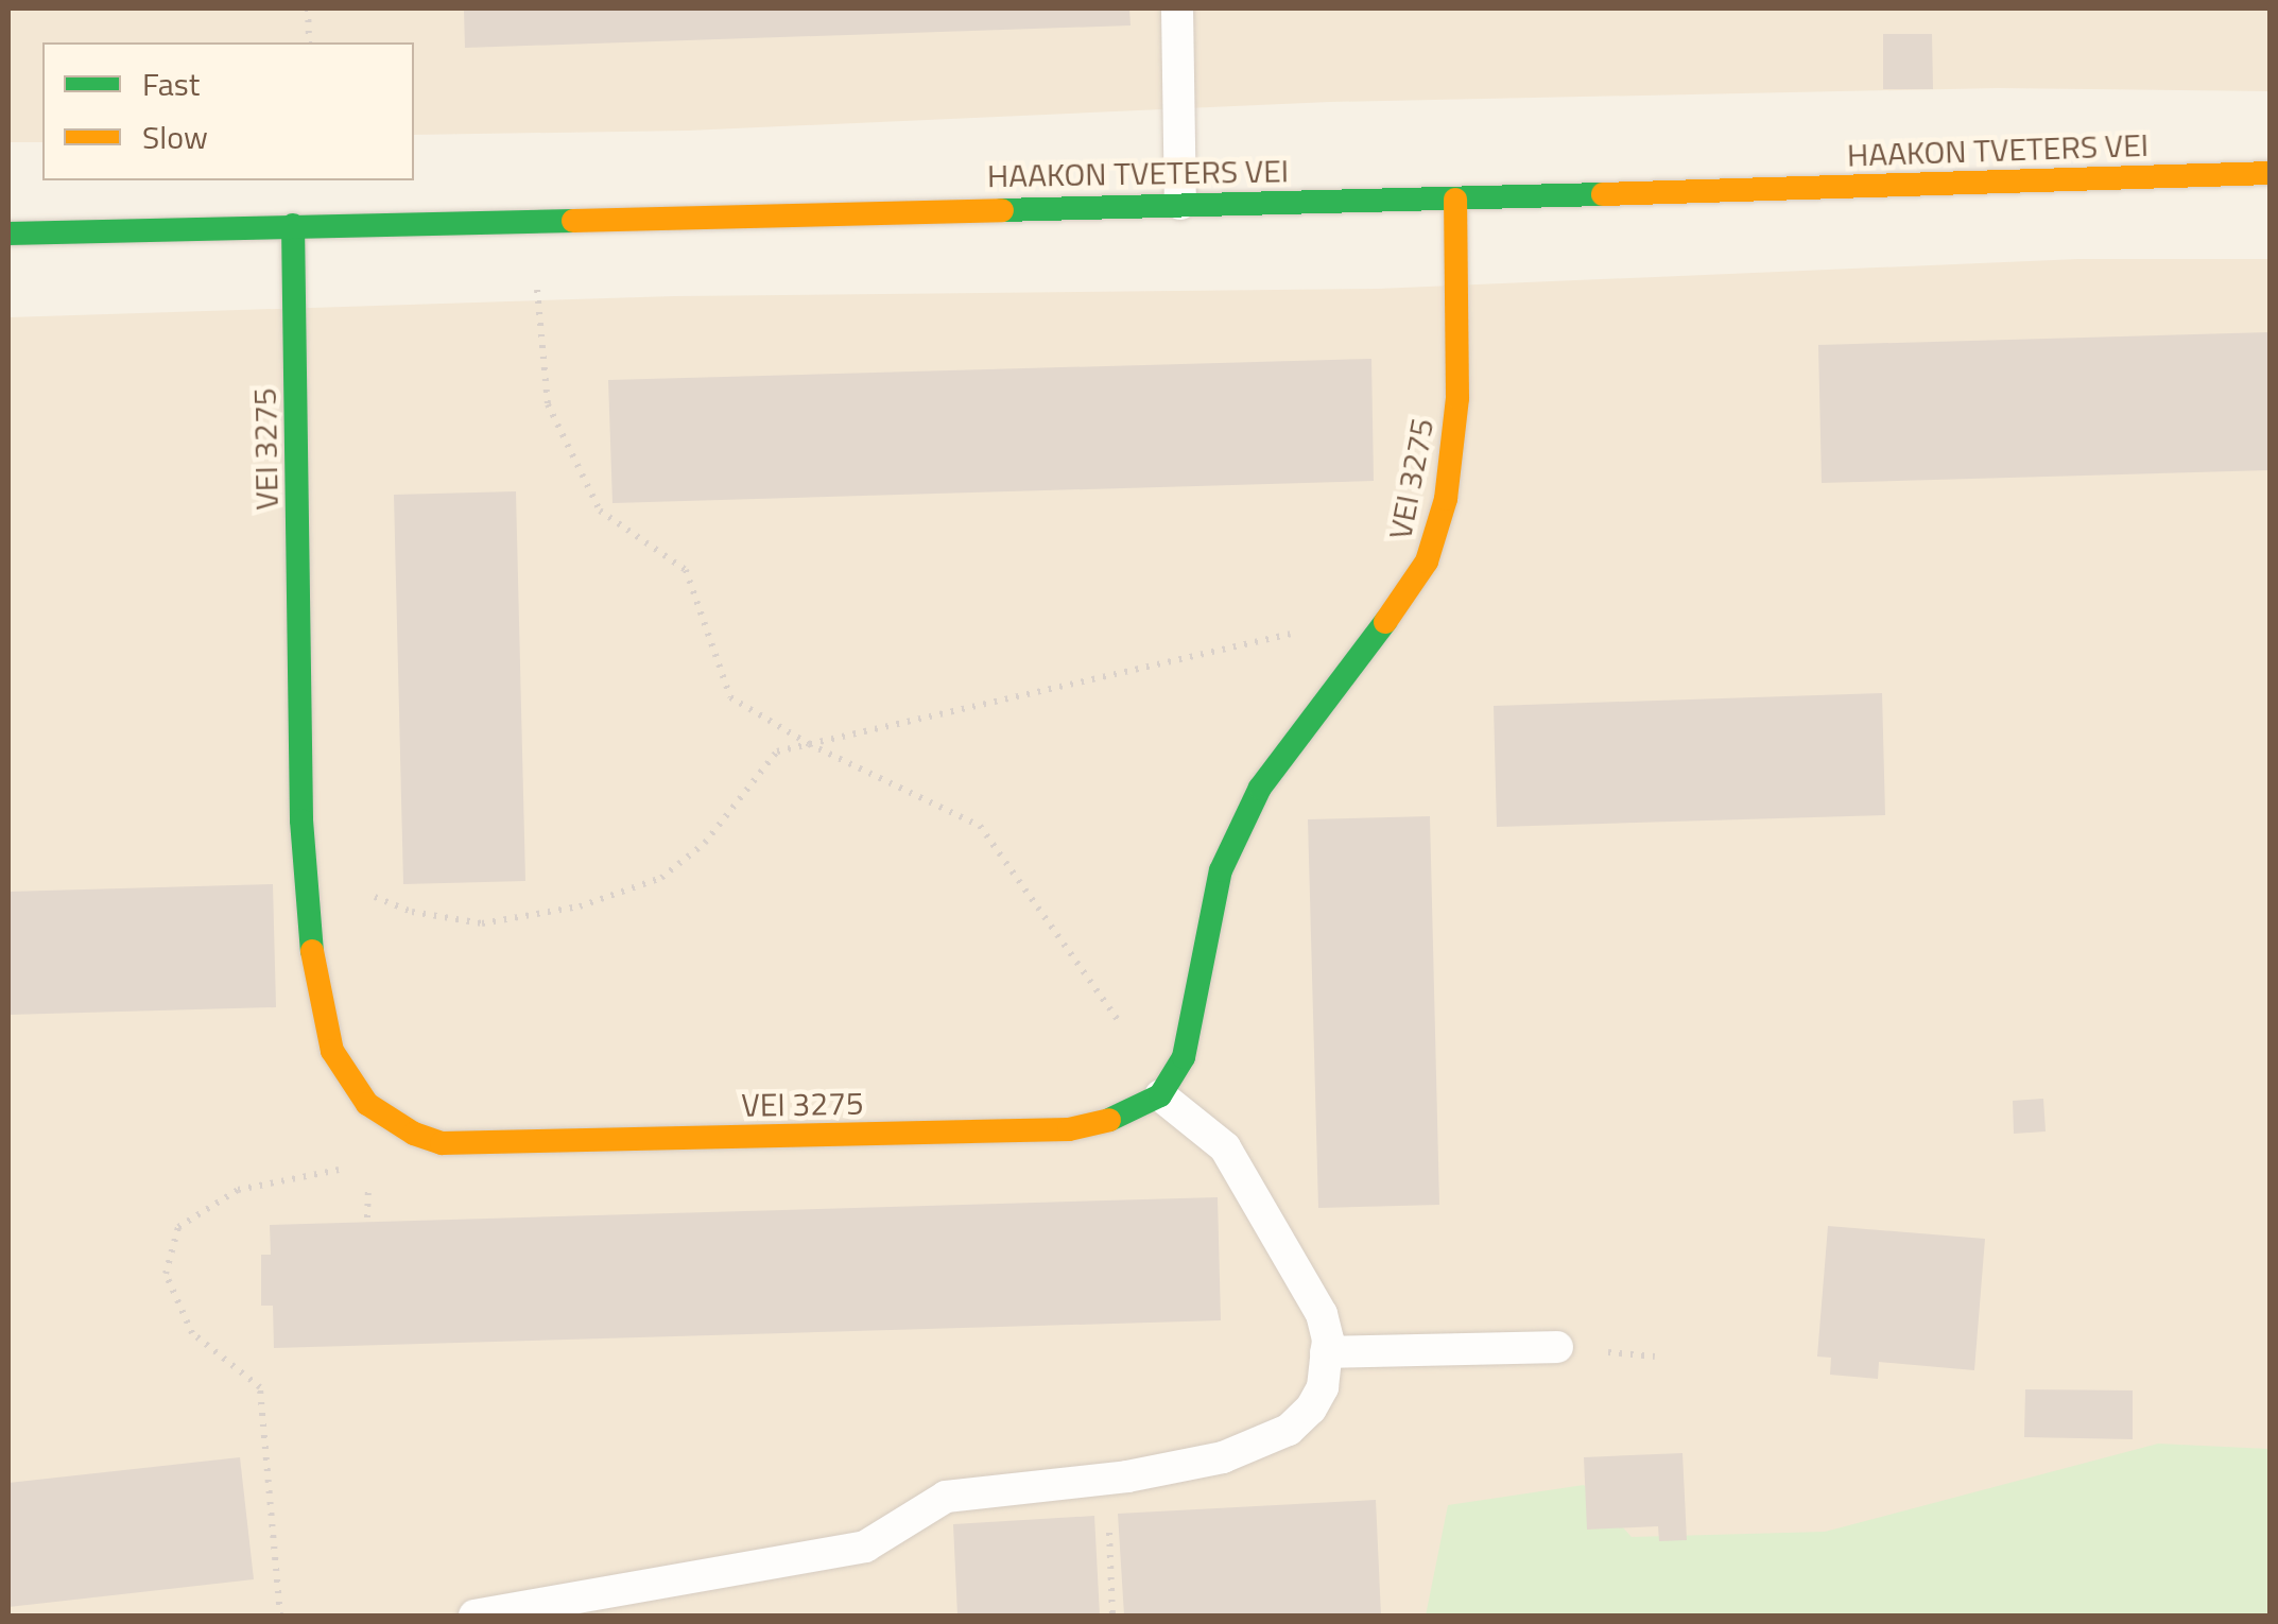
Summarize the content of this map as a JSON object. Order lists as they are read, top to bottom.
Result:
{
  "streets": {
    "street": ["HAAKON TVETERS VEI", "VEI 3275"]
  },
  "crossings": [
    ["HAAKON TVETERS VEI", "VEI 3275"]
  ],
  "legend": ["Fast", "Slow"]
}
